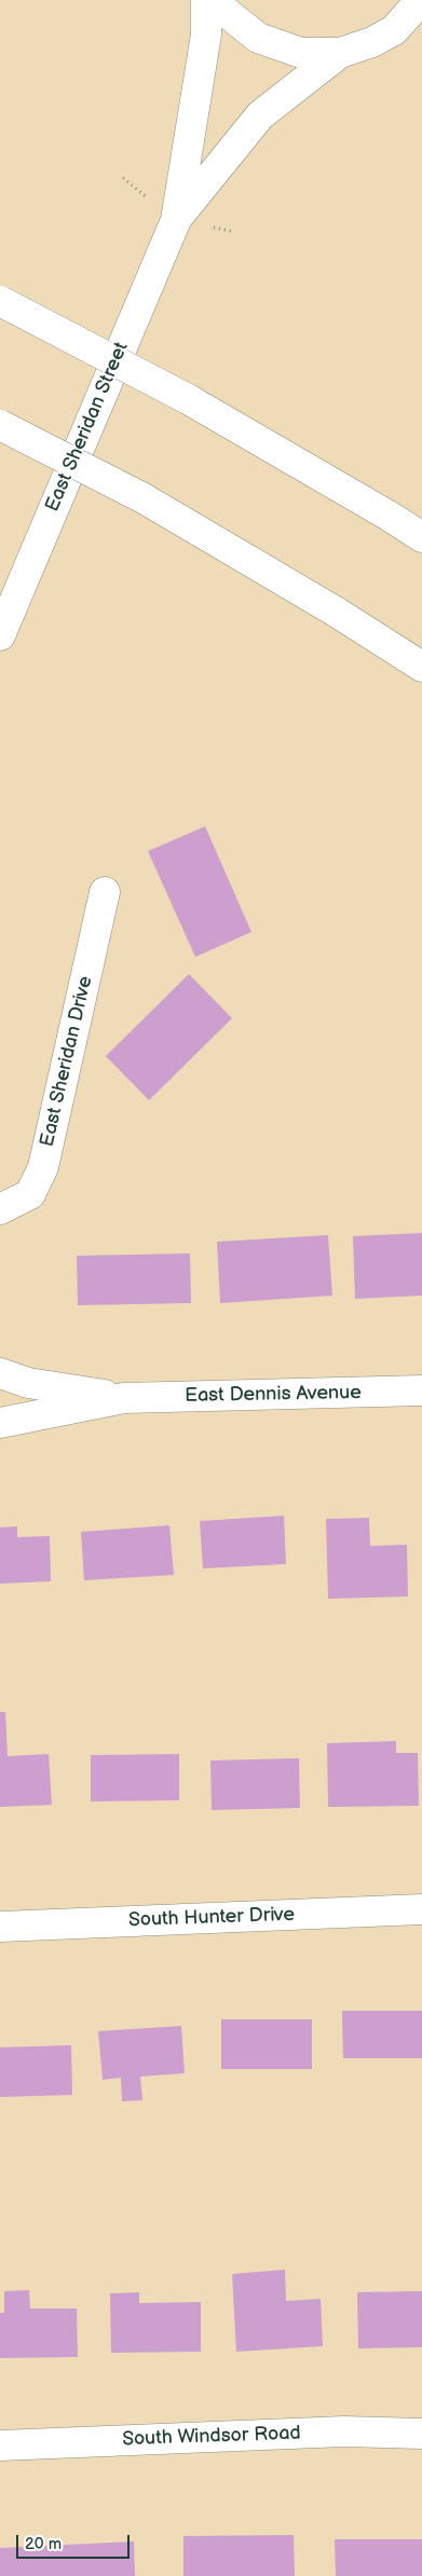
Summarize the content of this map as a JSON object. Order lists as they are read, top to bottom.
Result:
{
  "streets": {
    "main road": [
      "East Sheridan Street",
      "East Sheridan Drive",
      "East Dennis Avenue",
      "South Hunter Drive",
      "South Windsor Road"
    ]
  },
  "scale_bar": "20 m"
}
